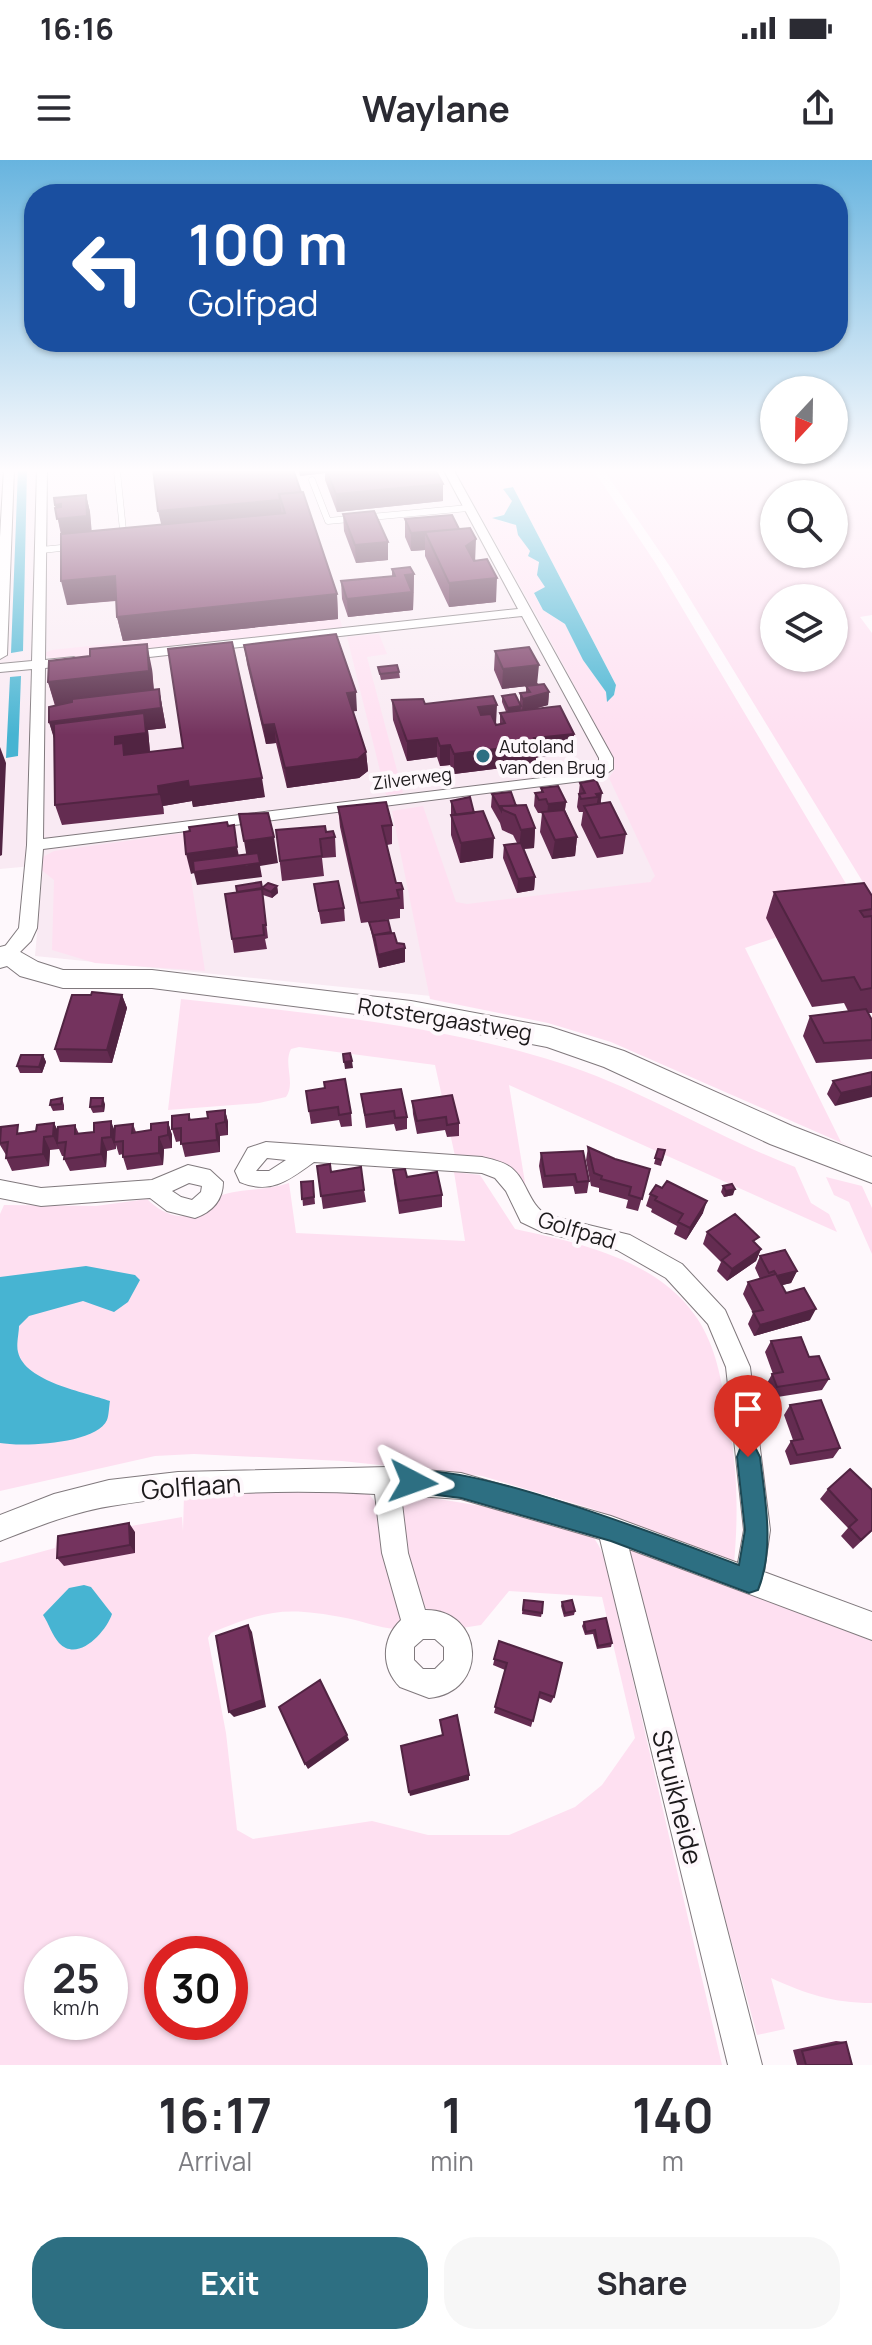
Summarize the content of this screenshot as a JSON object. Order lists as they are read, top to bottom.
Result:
{
  "streets": {
    "street": [
      "Zilverweg",
      "Rotstergaastweg",
      "Golfpad",
      "Golflaan",
      "Struikheide"
    ]
  },
  "crossings": [
    ["Golfpad", "Golflaan"],
    ["Golflaan", "Struikheide"]
  ],
  "places": ["Autoland van den Brug"],
  "north": "bottom",
  "page": {
    "status": "16:16",
    "header": "Waylane",
    "turn": ["100 m", "Golfpad"],
    "speed": "25 km/h",
    "limit": "30",
    "eta": [
      "16:17",
      "Arrival",
      "1",
      "min",
      "140",
      "m"
    ],
    "buttons": ["Exit", "Share"]
  }
}
